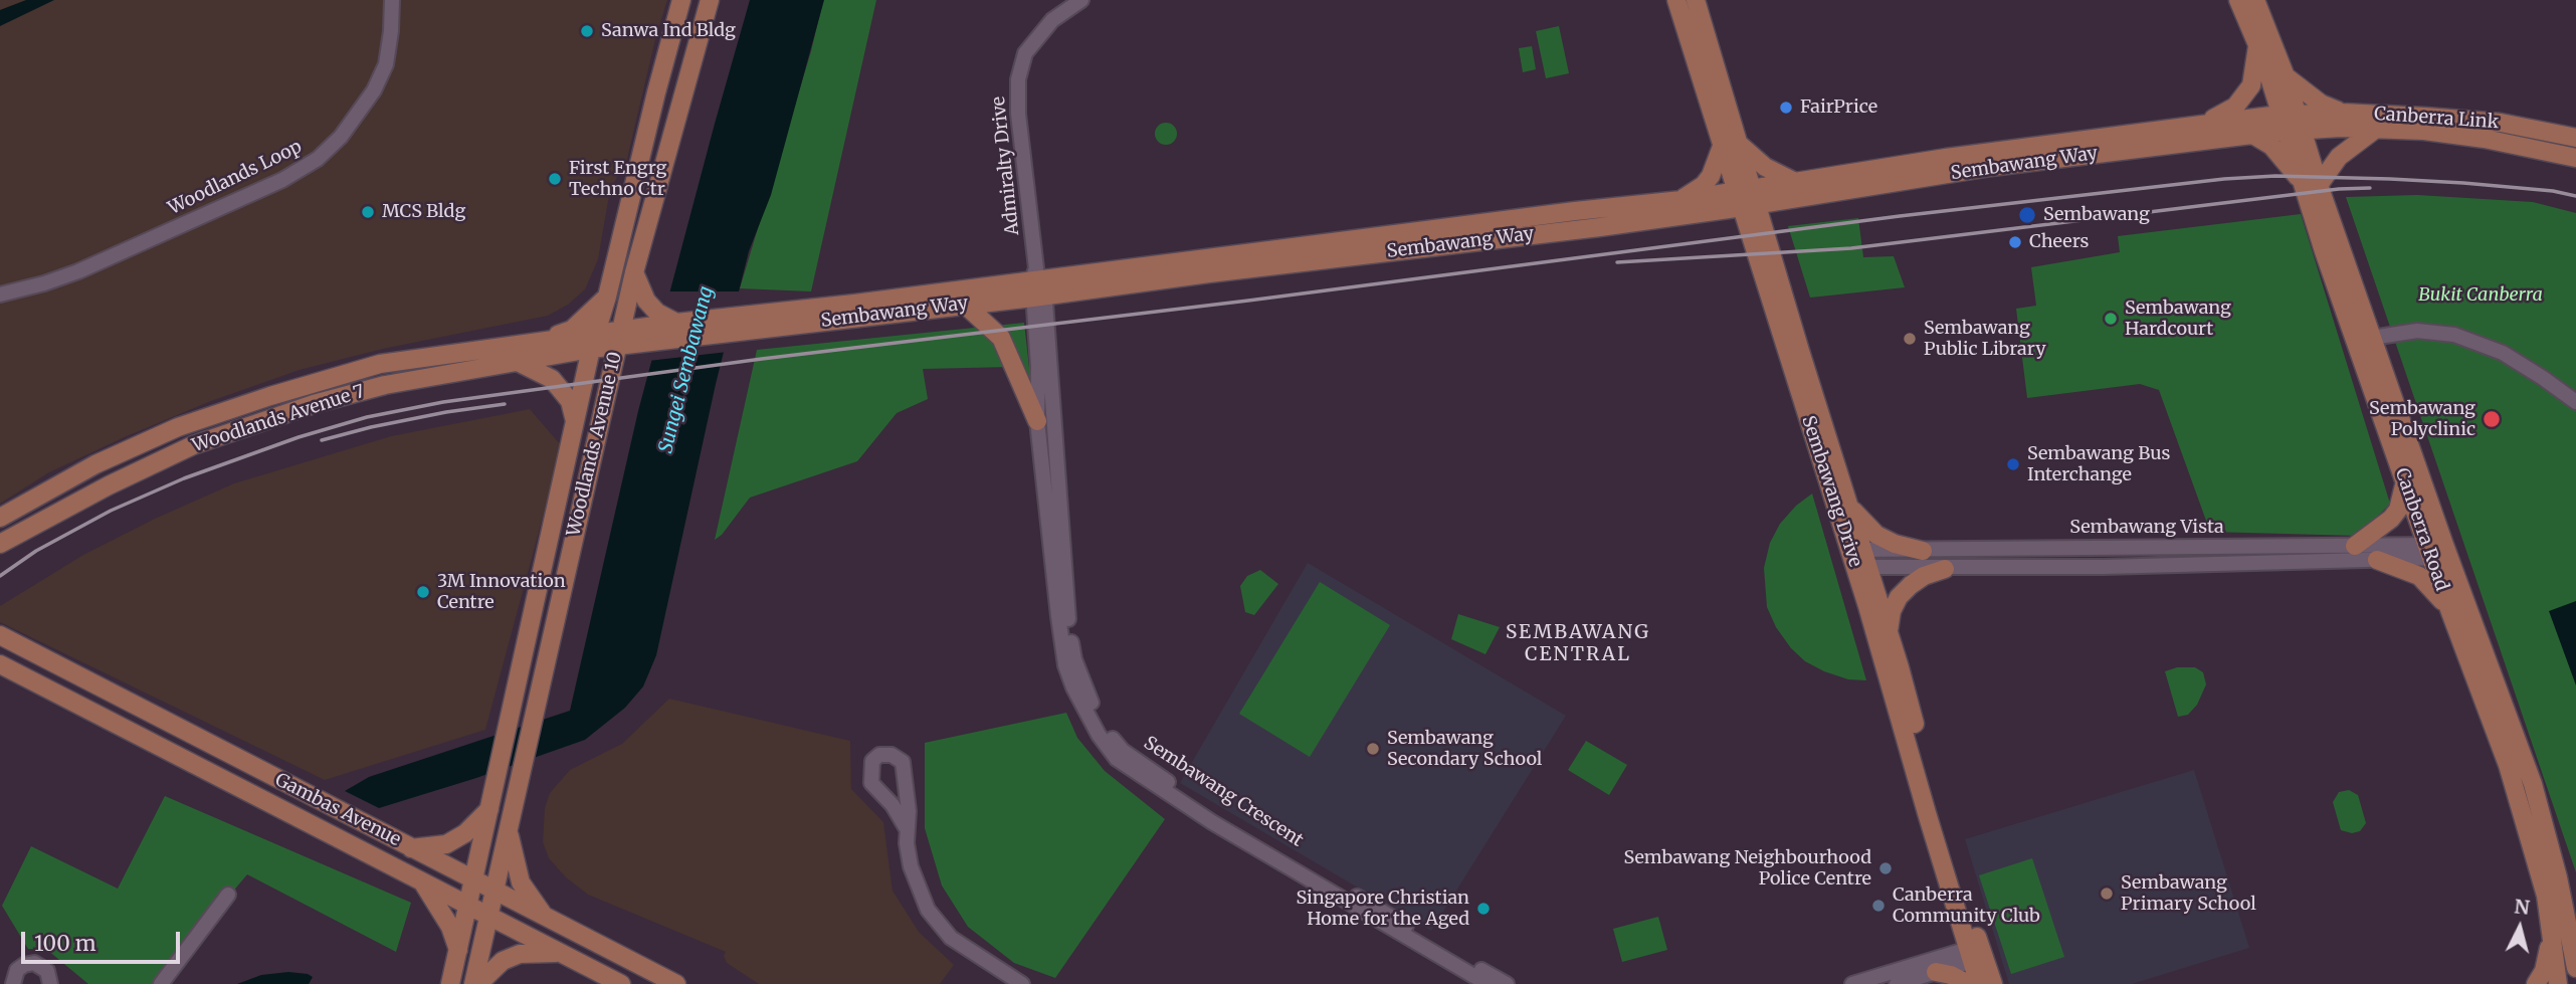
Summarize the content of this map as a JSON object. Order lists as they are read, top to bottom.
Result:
{
  "streets": {
    "main road": [
      "Canberra Link",
      "Sembawang Way",
      "Woodlands Avenue 7",
      "Woodlands Avenue 10",
      "Sembawang Drive",
      "Canberra Road",
      "Gambas Avenue"
    ],
    "street": [
      "Admiralty Drive",
      "Woodlands Loop",
      "Sembawang Vista",
      "Sembawang Crescent"
    ]
  },
  "crossings": [
    ["Canberra Link", "Sembawang Way"],
    ["Canberra Link", "Canberra Road"],
    ["Sembawang Way", "Admiralty Drive"],
    ["Sembawang Way", "Woodlands Avenue 7"],
    ["Sembawang Way", "Woodlands Avenue 10"],
    ["Sembawang Way", "Sembawang Drive"],
    ["Sembawang Way", "Canberra Road"],
    ["Sembawang Way", "Sembawang Crescent"],
    ["Admiralty Drive", "Sembawang Crescent"],
    ["Woodlands Avenue 7", "Woodlands Avenue 10"],
    ["Woodlands Avenue 10", "Gambas Avenue"],
    ["Sembawang Drive", "Sembawang Vista"],
    ["Sembawang Vista", "Canberra Road"]
  ],
  "districts": ["SEMBAWANG CENTRAL"],
  "water": ["Sungei Sembawang"],
  "parks": ["Bukit Canberra"],
  "places": [
    "Sanwa Ind Bldg",
    "FairPrice",
    "First Engrg Techno Ctr",
    "MCS Bldg",
    "Sembawang",
    "Cheers",
    "Sembawang Hardcourt",
    "Sembawang Public Library",
    "Sembawang Polyclinic",
    "Sembawang Bus Interchange",
    "3M Innovation Centre",
    "Sembawang Secondary School",
    "Sembawang Neighbourhood Police Centre",
    "Sembawang Primary School",
    "Canberra Community Club",
    "Singapore Christian Home for the Aged"
  ],
  "scale_bar": "100 m",
  "north": "top"
}
